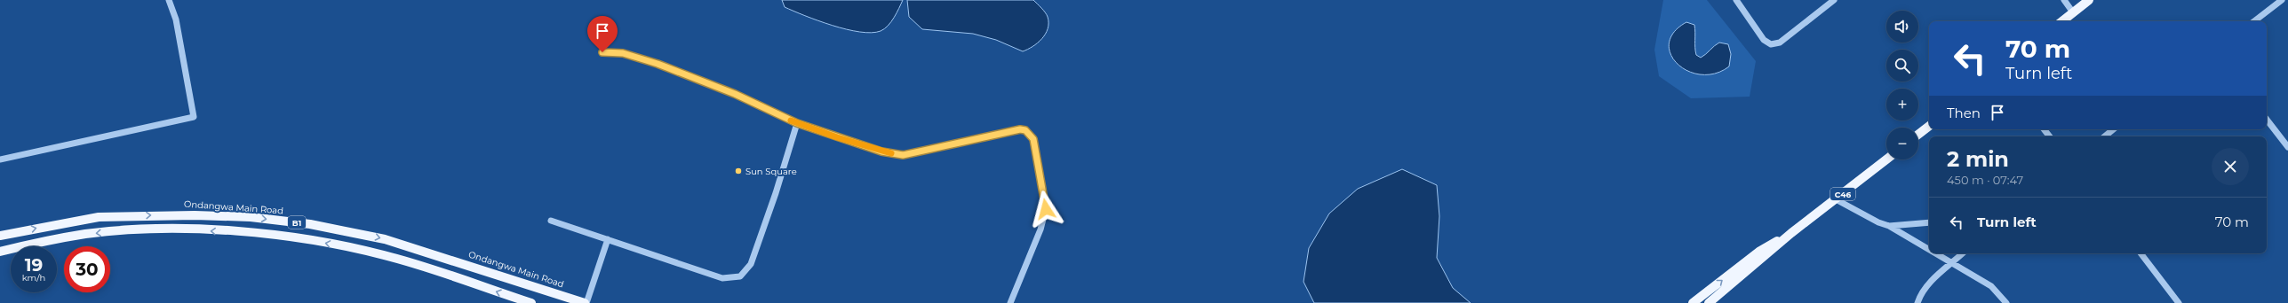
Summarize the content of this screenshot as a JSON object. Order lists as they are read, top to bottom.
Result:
{
  "streets": {
    "main road": ["C46", "Ondangwa Main Road", "B1"]
  },
  "places": ["Sun Square"],
  "page": {
    "map_buttons": ["+", "−"],
    "turn": ["70 m", "Turn left"],
    "then": "Then",
    "heading": ["2 min", "450 m · 07:47"],
    "list": [
      {
        "name": "Turn left",
        "value": "70 m"
      }
    ],
    "speed": "19 km/h",
    "limit": "30"
  }
}
